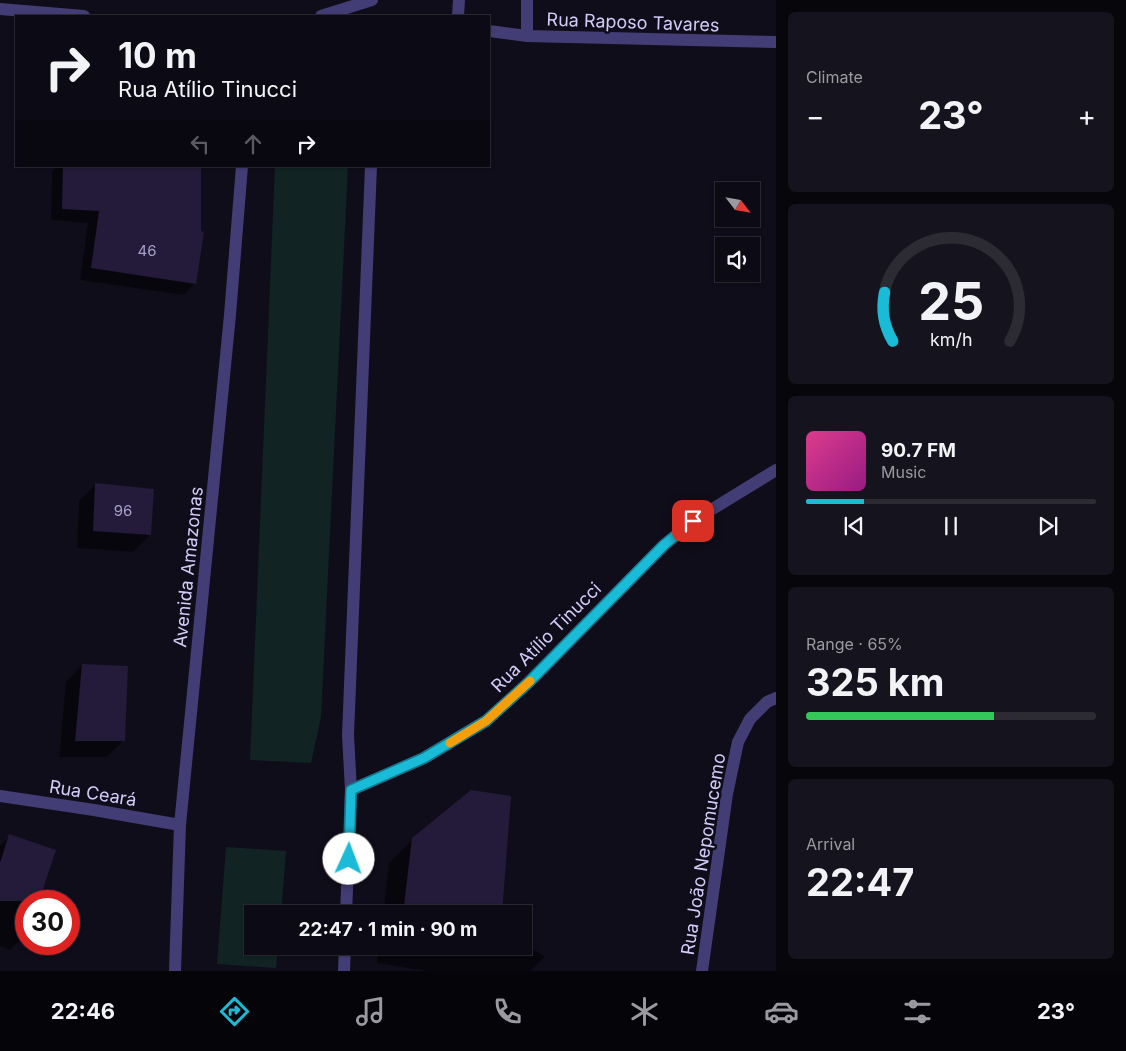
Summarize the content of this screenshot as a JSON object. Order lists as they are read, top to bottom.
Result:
{
  "streets": {
    "street": [
      "Rua Raposo Tavares",
      "Avenida Amazonas",
      "Rua Atílio Tinucci",
      "Rua Ceará",
      "Rua João Nepomucemo"
    ]
  },
  "crossings": [
    ["Avenida Amazonas", "Rua Ceará"]
  ],
  "house_numbers": ["46", "96"],
  "north": "bottom right",
  "page": {
    "tile": [
      "Climate",
      ["Range · 65%", "325 km"],
      ["Arrival", "22:47"]
    ],
    "turn": ["10 m", "Rua Atílio Tinucci"],
    "heat": ["−", "23°", "+"],
    "song": ["90.7 FM", "Music"],
    "limit": "30",
    "trip": "22:47 · 1 min · 90 m",
    "tabs": ["22:46", "23°"],
    "gauge": ["25", "km/h"]
  }
}
